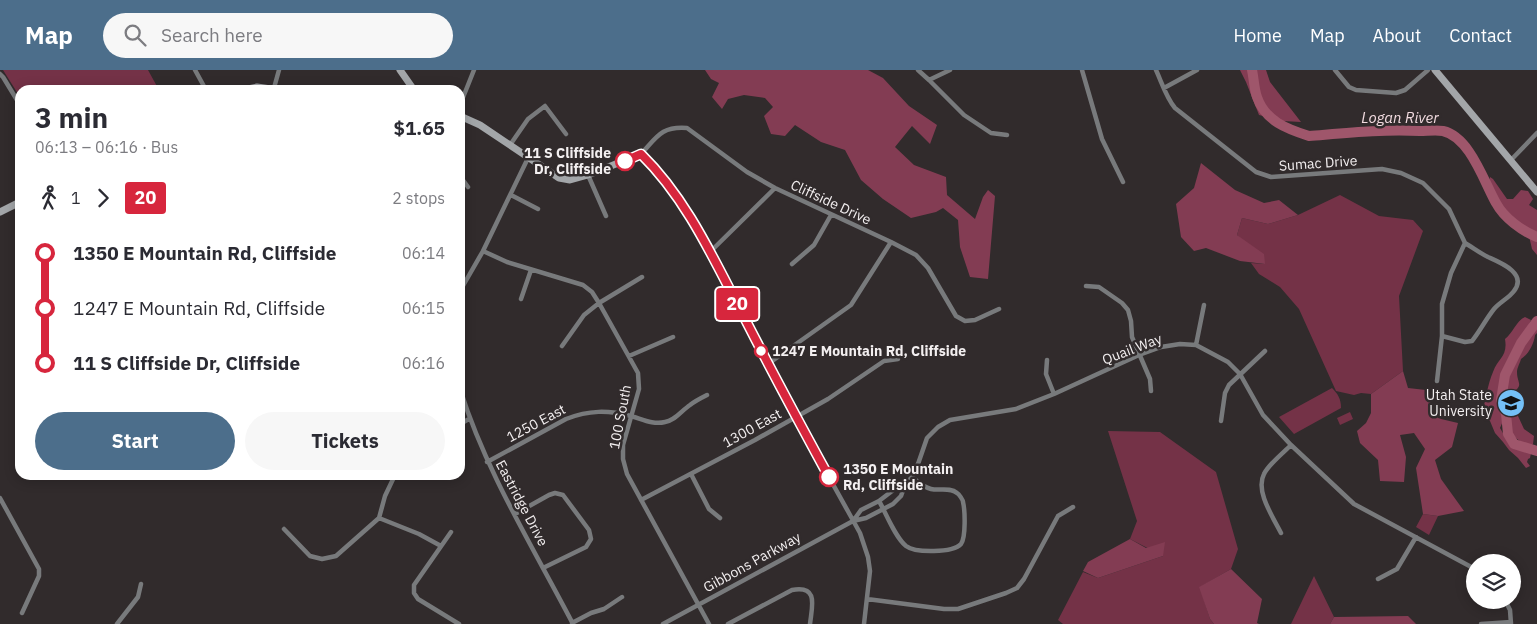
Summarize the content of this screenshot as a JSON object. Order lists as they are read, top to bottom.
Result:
{
  "streets": {
    "street": [
      "Sumac Drive",
      "Cliffside Drive",
      "Quail Way",
      "100 South",
      "1250 East",
      "1300 East",
      "Eastridge Drive",
      "Gibbons Parkway"
    ]
  },
  "crossings": [
    ["Quail Way", "Gibbons Parkway"],
    ["100 South", "1250 East"],
    ["100 South", "1300 East"],
    ["100 South", "Gibbons Parkway"],
    ["1250 East", "Eastridge Drive"]
  ],
  "water": ["Logan River"],
  "places": {
    "other": ["11 S Cliffside Dr, Cliffside", "1247 E Mountain Rd, Cliffside", "1350 E Mountain Rd, Cliffside"],
    "school or university": ["Utah State University"]
  },
  "lines": ["bus line 20"],
  "page": {
    "header": "Map",
    "search": "Search here",
    "nav": [
      "Home",
      "Map",
      "About",
      "Contact"
    ],
    "on_map": "20",
    "heading": ["3 min", "06:13 – 06:16 · Bus", "$1.65"],
    "legs": ["1", "20", "2 stops"],
    "list": [
      {
        "name": "1350 E Mountain Rd, Cliffside",
        "value": "06:14"
      },
      {
        "name": "1247 E Mountain Rd, Cliffside",
        "value": "06:15"
      },
      {
        "name": "11 S Cliffside Dr, Cliffside",
        "value": "06:16"
      }
    ],
    "buttons": ["Start", "Tickets"]
  }
}
